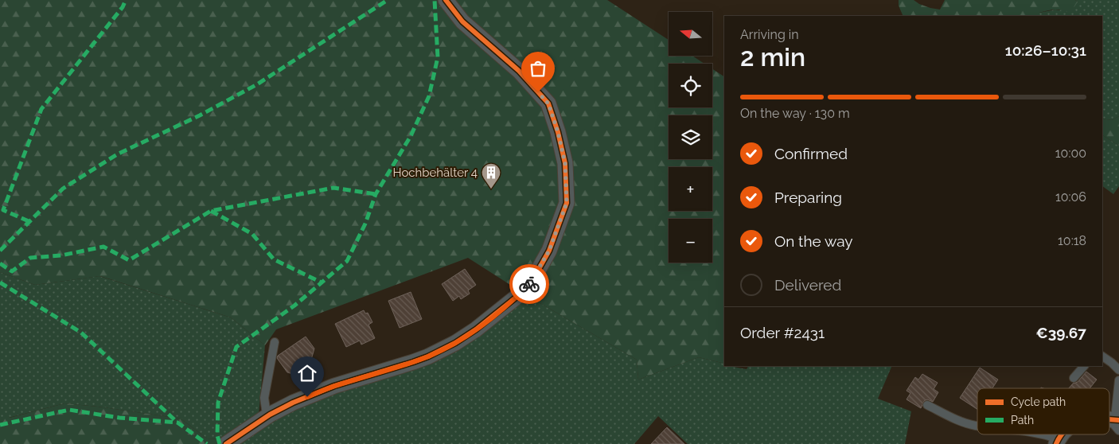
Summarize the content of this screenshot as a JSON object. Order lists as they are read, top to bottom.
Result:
{
  "places": {
    "building": ["Hochbehälter 4"]
  },
  "legend": ["Cycle path", "Path"],
  "north": "left",
  "page": {
    "map_buttons": ["+", "−"],
    "heading": ["2 min", "Arriving in", "10:26–10:31"],
    "panel": ["Order #2431", "€39.67"],
    "bar": "On the way · 130 m",
    "list": [
      ["Confirmed", "10:00"],
      ["Preparing", "10:06"],
      ["On the way", "10:18"],
      "Delivered"
    ]
  }
}
